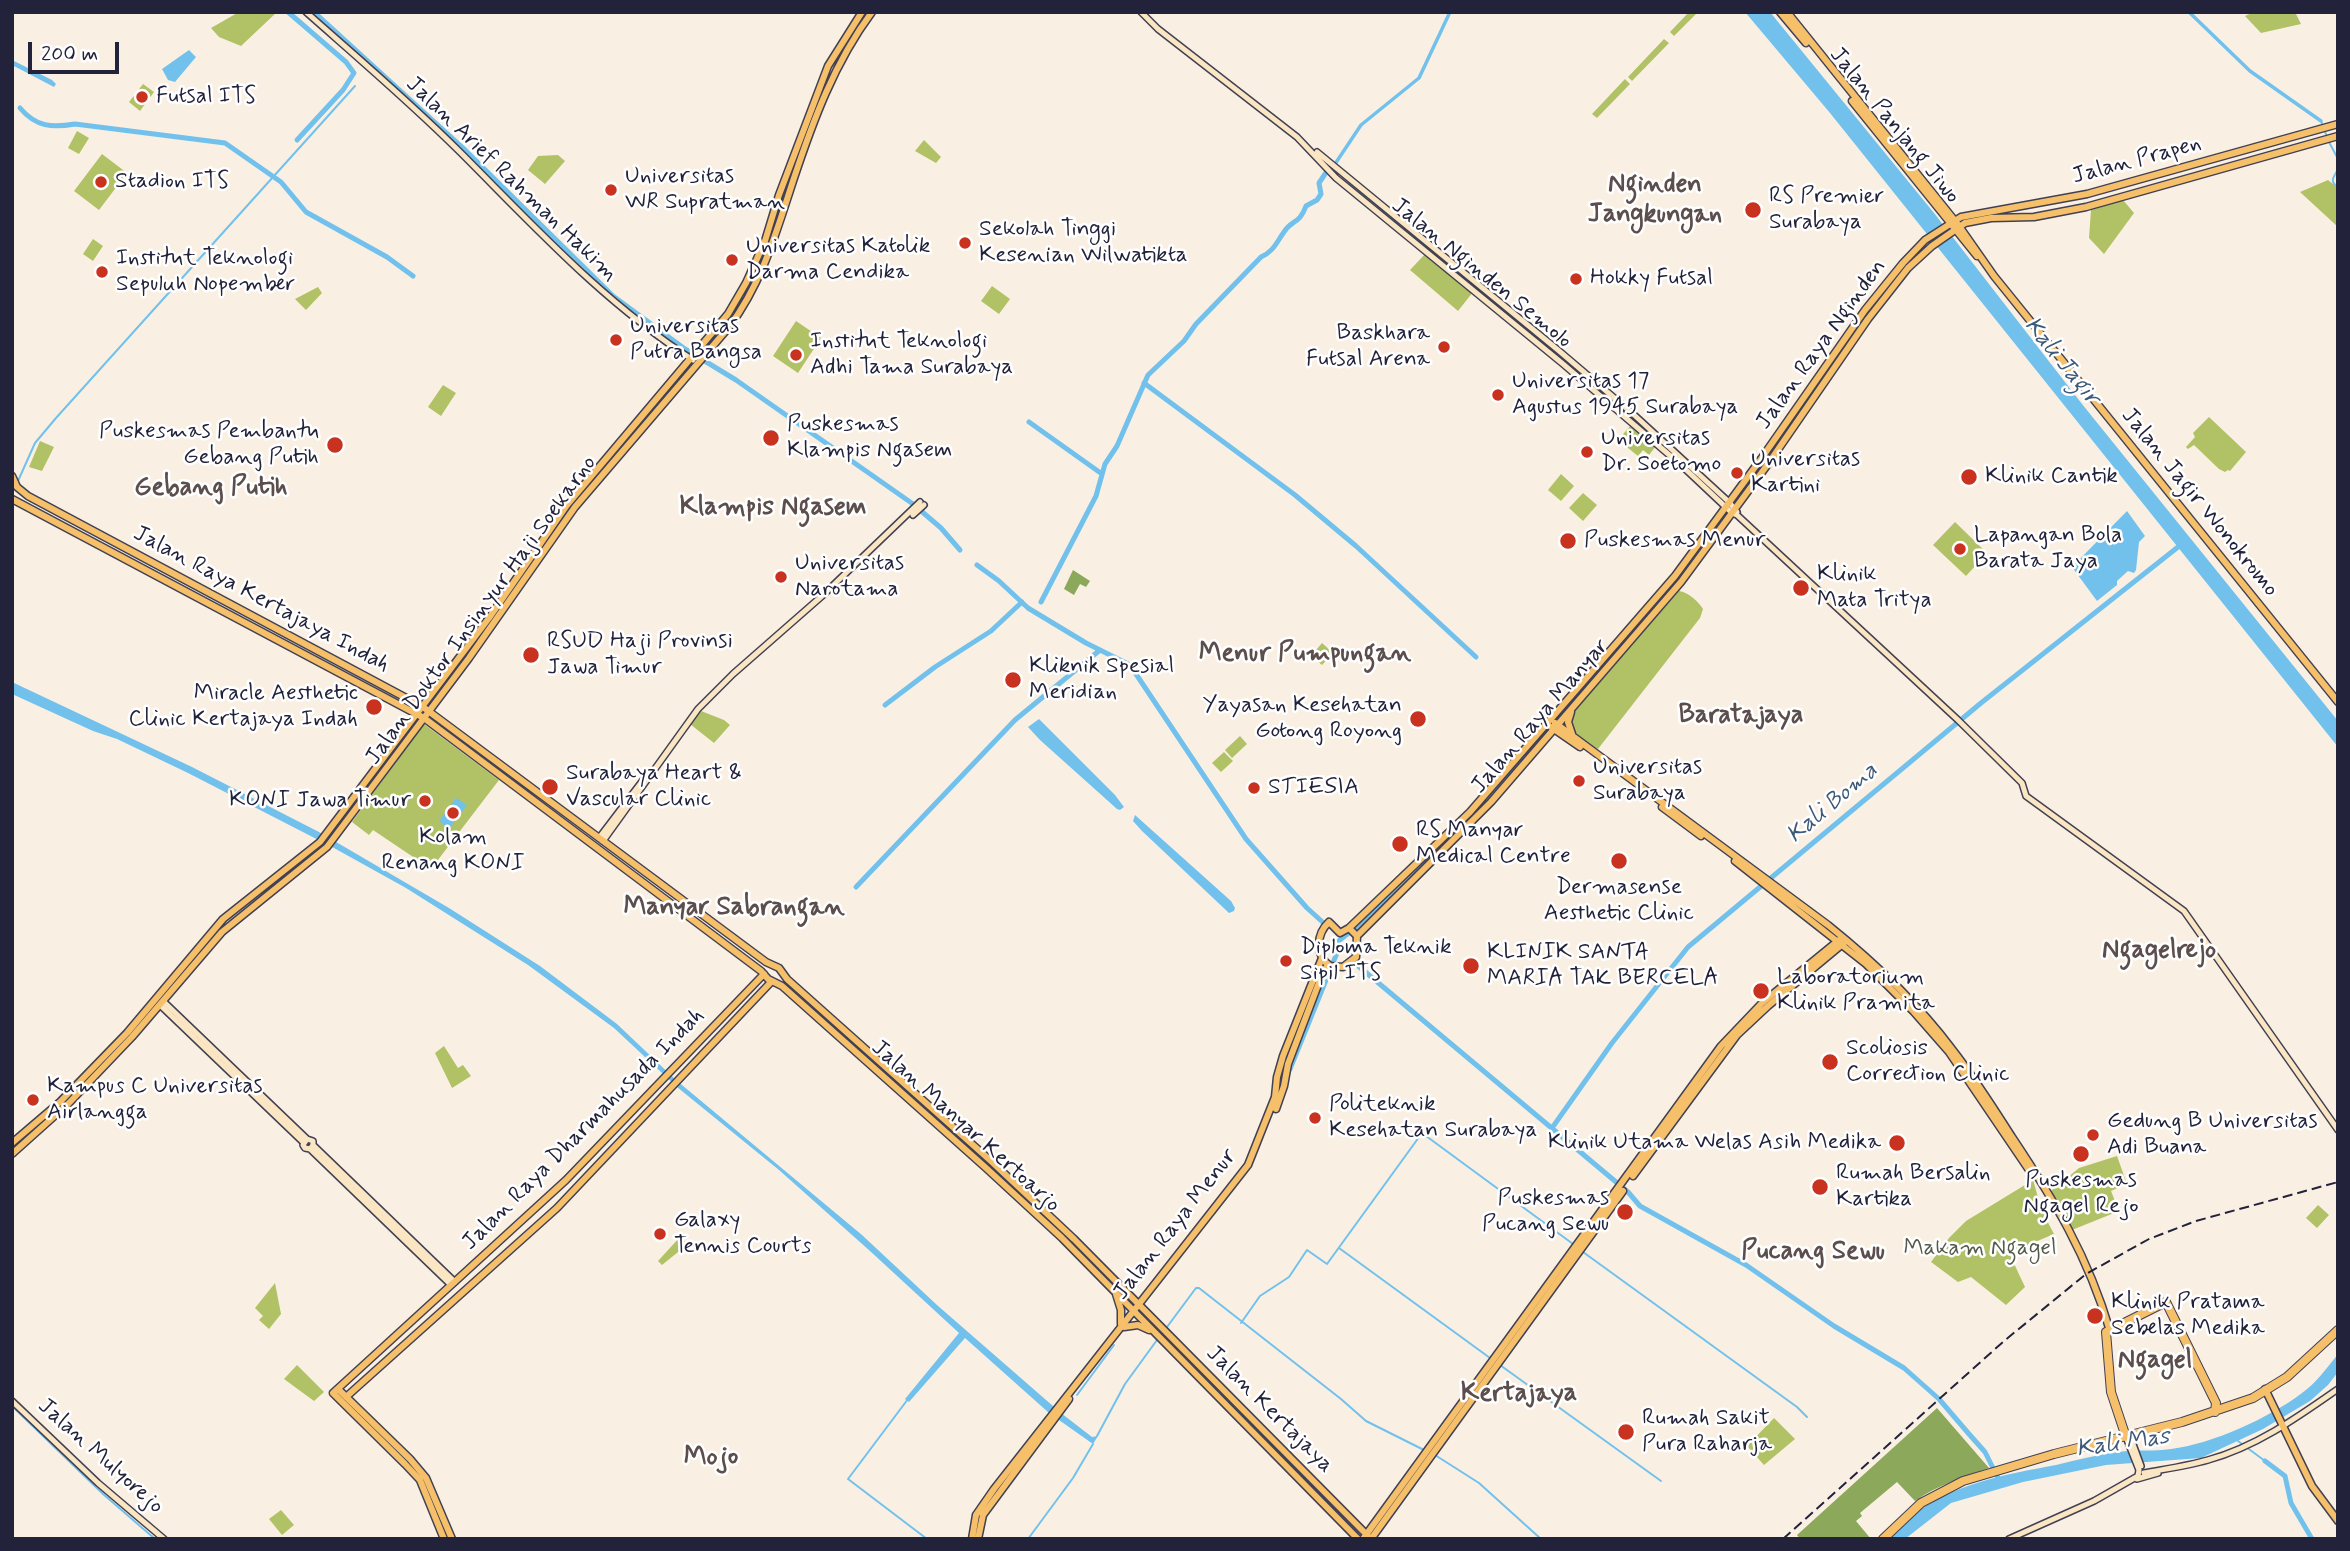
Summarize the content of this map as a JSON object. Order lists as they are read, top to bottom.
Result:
{
  "streets": {
    "main road": [
      "Jalan Panjang Jiwo",
      "Jalan Prapen",
      "Jalan Arief Rahman Hakim",
      "Jalan Nginden Semolo",
      "Jalan Raya Nginden",
      "Jalan Jagir Wonokromo",
      "Jalan Raya Kertajaya Indah",
      "Jalan Doktor Insinyur Haji Soekarno",
      "Jalan Raya Manyar",
      "Jalan Manyar Kertoarjo",
      "Jalan Raya Dharmahusada Indah",
      "Jalan Raya Menur",
      "Jalan Kertajaya",
      "Jalan Mulyorejo"
    ]
  },
  "crossings": [
    ["Jalan Panjang Jiwo", "Jalan Prapen"],
    ["Jalan Panjang Jiwo", "Jalan Raya Nginden"],
    ["Jalan Panjang Jiwo", "Jalan Jagir Wonokromo"],
    ["Jalan Prapen", "Jalan Raya Nginden"],
    ["Jalan Prapen", "Jalan Jagir Wonokromo"],
    ["Jalan Arief Rahman Hakim", "Jalan Doktor Insinyur Haji Soekarno"],
    ["Jalan Nginden Semolo", "Jalan Raya Nginden"],
    ["Jalan Nginden Semolo", "Jalan Raya Manyar"],
    ["Jalan Raya Nginden", "Jalan Jagir Wonokromo"],
    ["Jalan Raya Nginden", "Jalan Raya Manyar"],
    ["Jalan Raya Kertajaya Indah", "Jalan Doktor Insinyur Haji Soekarno"],
    ["Jalan Raya Kertajaya Indah", "Jalan Manyar Kertoarjo"],
    ["Jalan Raya Kertajaya Indah", "Jalan Raya Dharmahusada Indah"],
    ["Jalan Raya Manyar", "Jalan Raya Menur"],
    ["Jalan Manyar Kertoarjo", "Jalan Raya Dharmahusada Indah"],
    ["Jalan Manyar Kertoarjo", "Jalan Raya Menur"],
    ["Jalan Manyar Kertoarjo", "Jalan Kertajaya"],
    ["Jalan Raya Menur", "Jalan Kertajaya"]
  ],
  "districts": [
    "Nginden Jangkungan",
    "Gebang Putih",
    "Klampis Ngasem",
    "Menur Pumpungan",
    "Baratajaya",
    "Manyar Sabrangan",
    "Ngagelrejo",
    "Pucang Sewu",
    "Ngagel",
    "Kertajaya",
    "Mojo"
  ],
  "water": ["Kali Jagir", "Kali Boma", "Kali Mas"],
  "parks": ["Makam Ngagel"],
  "places": [
    "Futsal ITS",
    "Stadion ITS",
    "Universitas WR Supratman",
    "RS Premier Surabaya",
    "Sekolah Tinggi Kesenian Wilwatikta",
    "Universitas Katolik Darma Cendika",
    "Institut Teknologi Sepuluh Nopember",
    "Hokky Futsal",
    "Universitas Putra Bangsa",
    "Baskhara Futsal Arena",
    "Institut Teknologi Adhi Tama Surabaya",
    "Universitas 17 Agustus 1945 Surabaya",
    "Puskesmas Klampis Ngasem",
    "Puskesmas Pembantu Gebang Putih",
    "Universitas Dr. Soetomo",
    "Universitas Kartini",
    "Klinik Cantik",
    "Puskesmas Menur",
    "Lapangan Bola Barata Jaya",
    "Universitas Narotama",
    "Klinik Mata Tritya",
    "RSUD Haji Provinsi Jawa Timur",
    "Kliknik Spesial Meridian",
    "Miracle Aesthetic Clinic Kertajaya Indah",
    "Yayasan Kesehatan Gotong Royong",
    "Universitas Surabaya",
    "Surabaya Heart & Vascular Clinic",
    "STIESIA",
    "KONI Jawa Timur",
    "Kolam Renang KONI",
    "RS Manyar Medical Centre",
    "Dermasense Aesthetic Clinic",
    "Diploma Teknik Sipil ITS",
    "KLINIK SANTA MARIA TAK BERCELA",
    "Laboratorium Klinik Pramita",
    "Scoliosis Correction Clinic",
    "Kampus C Universitas Airlangga",
    "Politeknik Kesehatan Surabaya",
    "Gedung B Universitas Adi Buana",
    "Klinik Utama Welas Asih Medika",
    "Puskesmas Ngagel Rejo",
    "Rumah Bersalin Kartika",
    "Puskesmas Pucang Sewu",
    "Galaxy Tennis Courts",
    "Klinik Pratama Sebelas Medika",
    "Rumah Sakit Pura Raharja"
  ],
  "scale_bar": "200 m"
}
